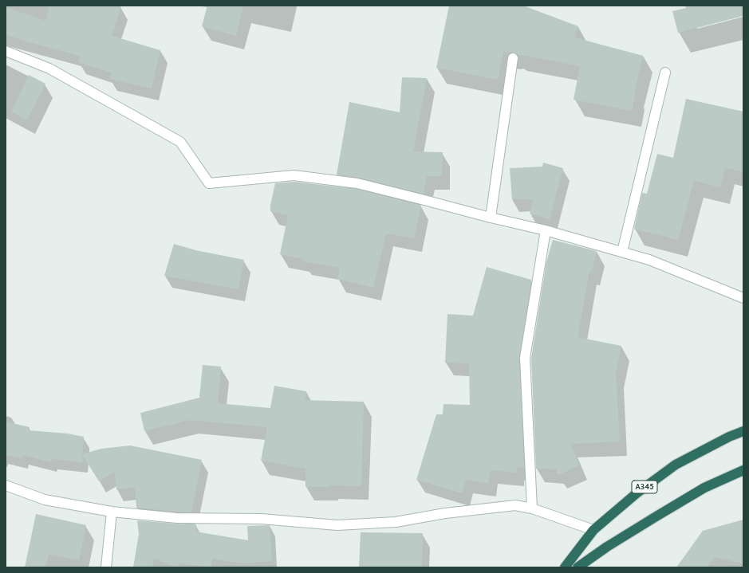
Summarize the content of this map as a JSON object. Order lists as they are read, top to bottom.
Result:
{
  "streets": {
    "highway": ["A345"]
  }
}
